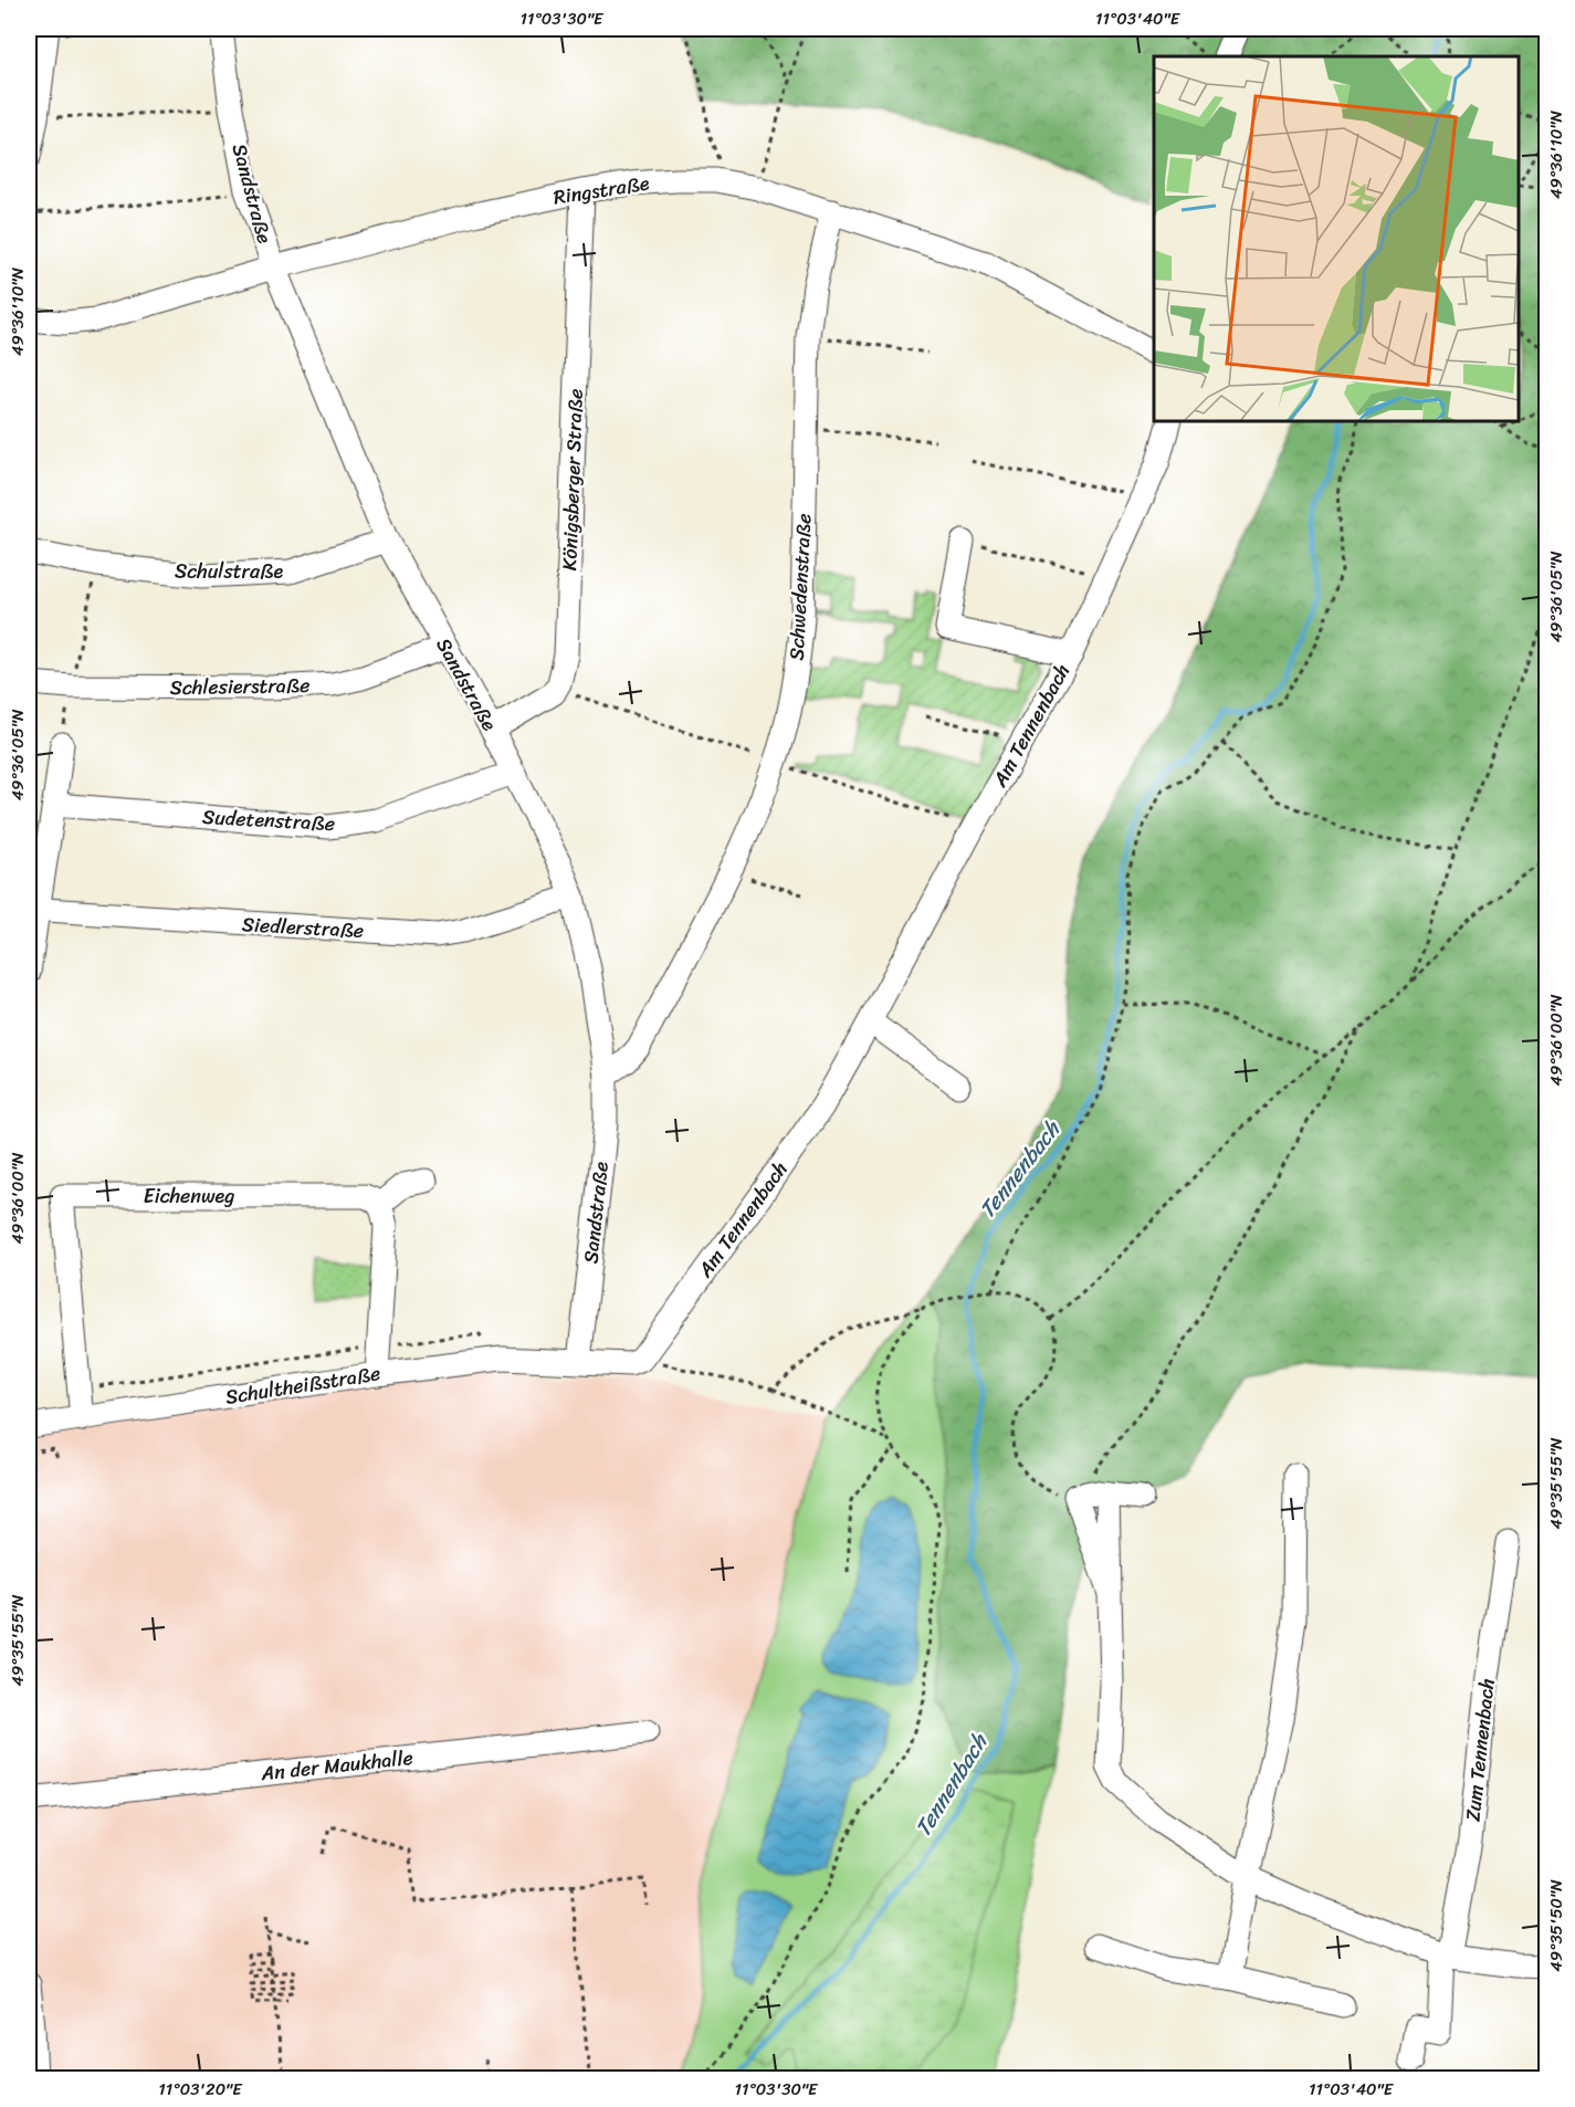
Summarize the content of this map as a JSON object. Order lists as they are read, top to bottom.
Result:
{
  "streets": {
    "street": [
      "Ringstraße",
      "Sandstraße",
      "Königsberger Straße",
      "Schulstraße",
      "Schwedenstraße",
      "Schlesierstraße",
      "Am Tennenbach",
      "Sudetenstraße",
      "Siedlerstraße",
      "Eichenweg",
      "Schultheißstraße",
      "Zum Tennenbach",
      "An der Maukhalle"
    ]
  },
  "crossings": [
    ["Ringstraße", "Sandstraße"],
    ["Ringstraße", "Königsberger Straße"],
    ["Ringstraße", "Schwedenstraße"],
    ["Sandstraße", "Königsberger Straße"],
    ["Sandstraße", "Schulstraße"],
    ["Sandstraße", "Schwedenstraße"],
    ["Sandstraße", "Schlesierstraße"],
    ["Sandstraße", "Sudetenstraße"],
    ["Sandstraße", "Siedlerstraße"],
    ["Sandstraße", "Schultheißstraße"],
    ["Eichenweg", "Schultheißstraße"]
  ],
  "water": ["Tennenbach"],
  "coordinates": [
    "11°03'30\"E",
    "11°03'40\"E",
    "49°36'10\"N",
    "49°36'05\"N",
    "49°36'00\"N",
    "49°35'55\"N",
    "49°35'50\"N",
    "11°03'20\"E"
  ]
}
